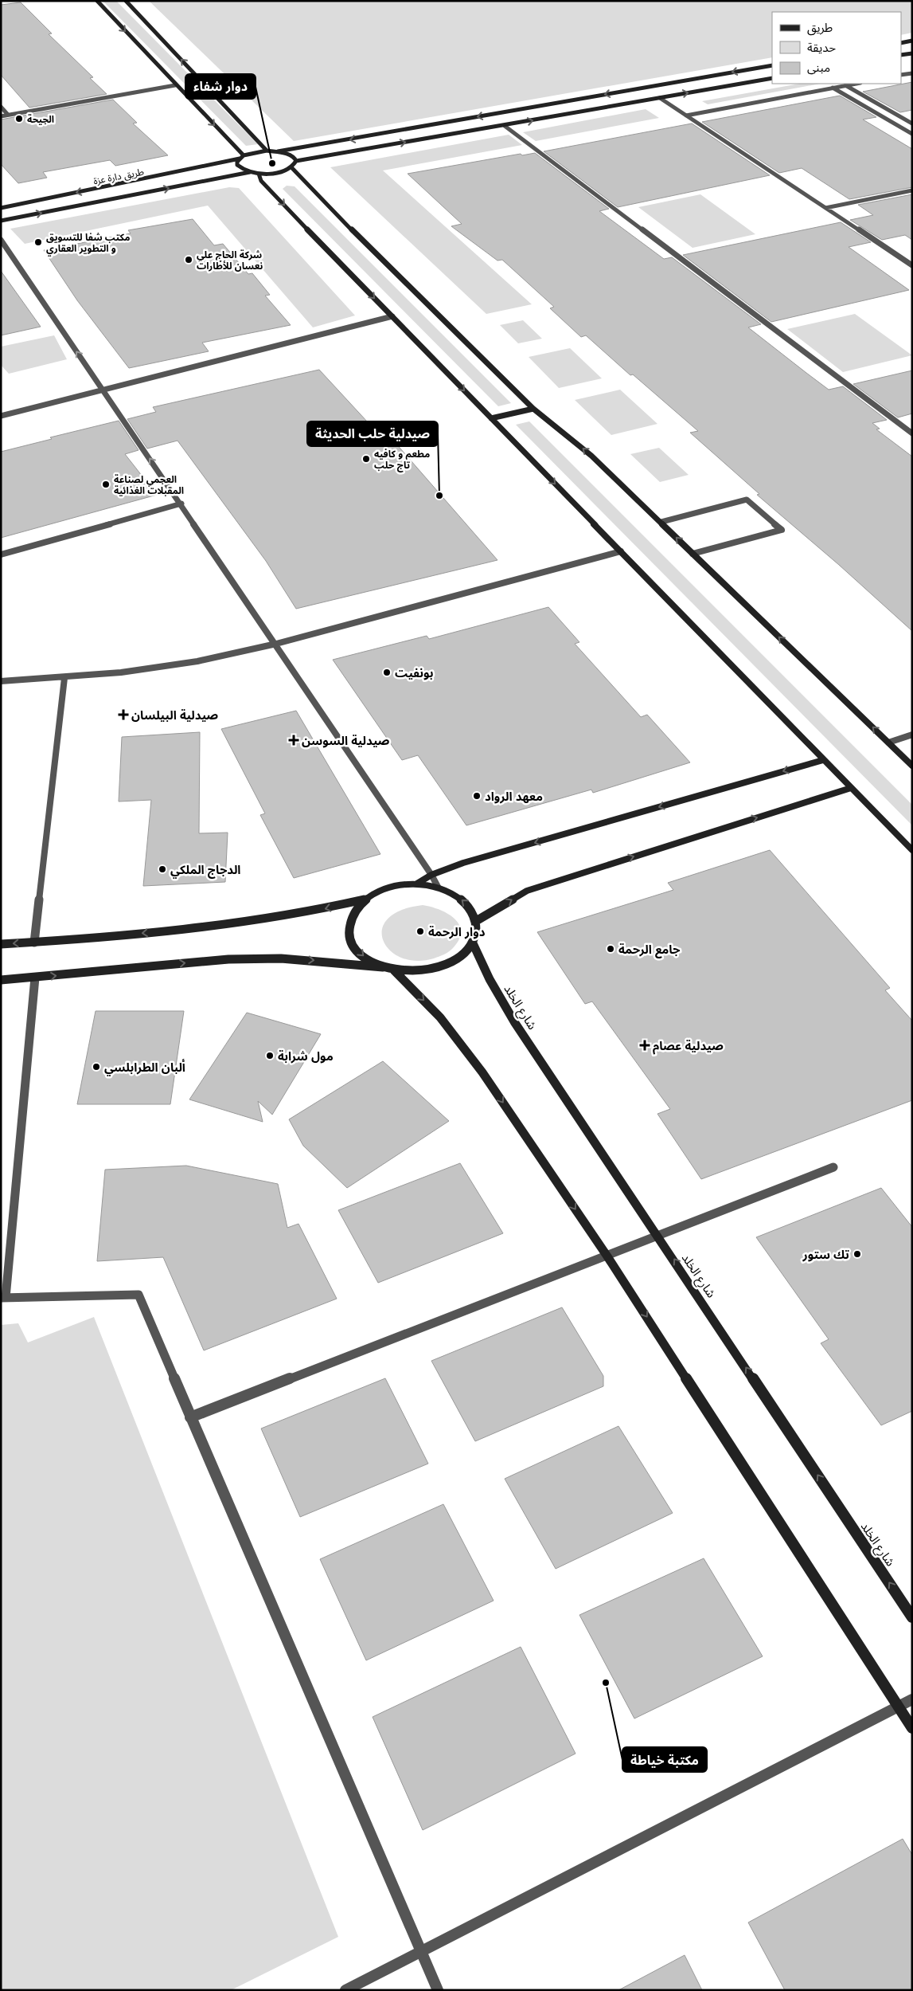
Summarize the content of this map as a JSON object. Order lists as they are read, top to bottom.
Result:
{
  "streets": {
    "main road": ["طريق دارة عزة", "شارع الخلد"]
  },
  "places": {
    "other": [
      "الجيحة",
      "دوار شفاء",
      "مكتب شفا للتسويق و التطوير العقاري",
      "شركة الحاج علي نعسان للأطارات",
      "مطعم و كافيه تاج حلب",
      "العجمي لصناعة المقبلات الغذائية",
      "صيدلية حلب الحديثة",
      "بونفيت",
      "معهد الرواد",
      "الدجاج الملكي",
      "دوار الرحمة",
      "جامع الرحمة",
      "مول شرابة",
      "ألبان الطرابلسي",
      "تك ستور",
      "مكتبة خياطة"
    ],
    "health": ["صيدلية البيلسان", "صيدلية السوسن", "صيدلية عصام"]
  },
  "legend": ["طريق", "حديقة", "مبنى"]
}
